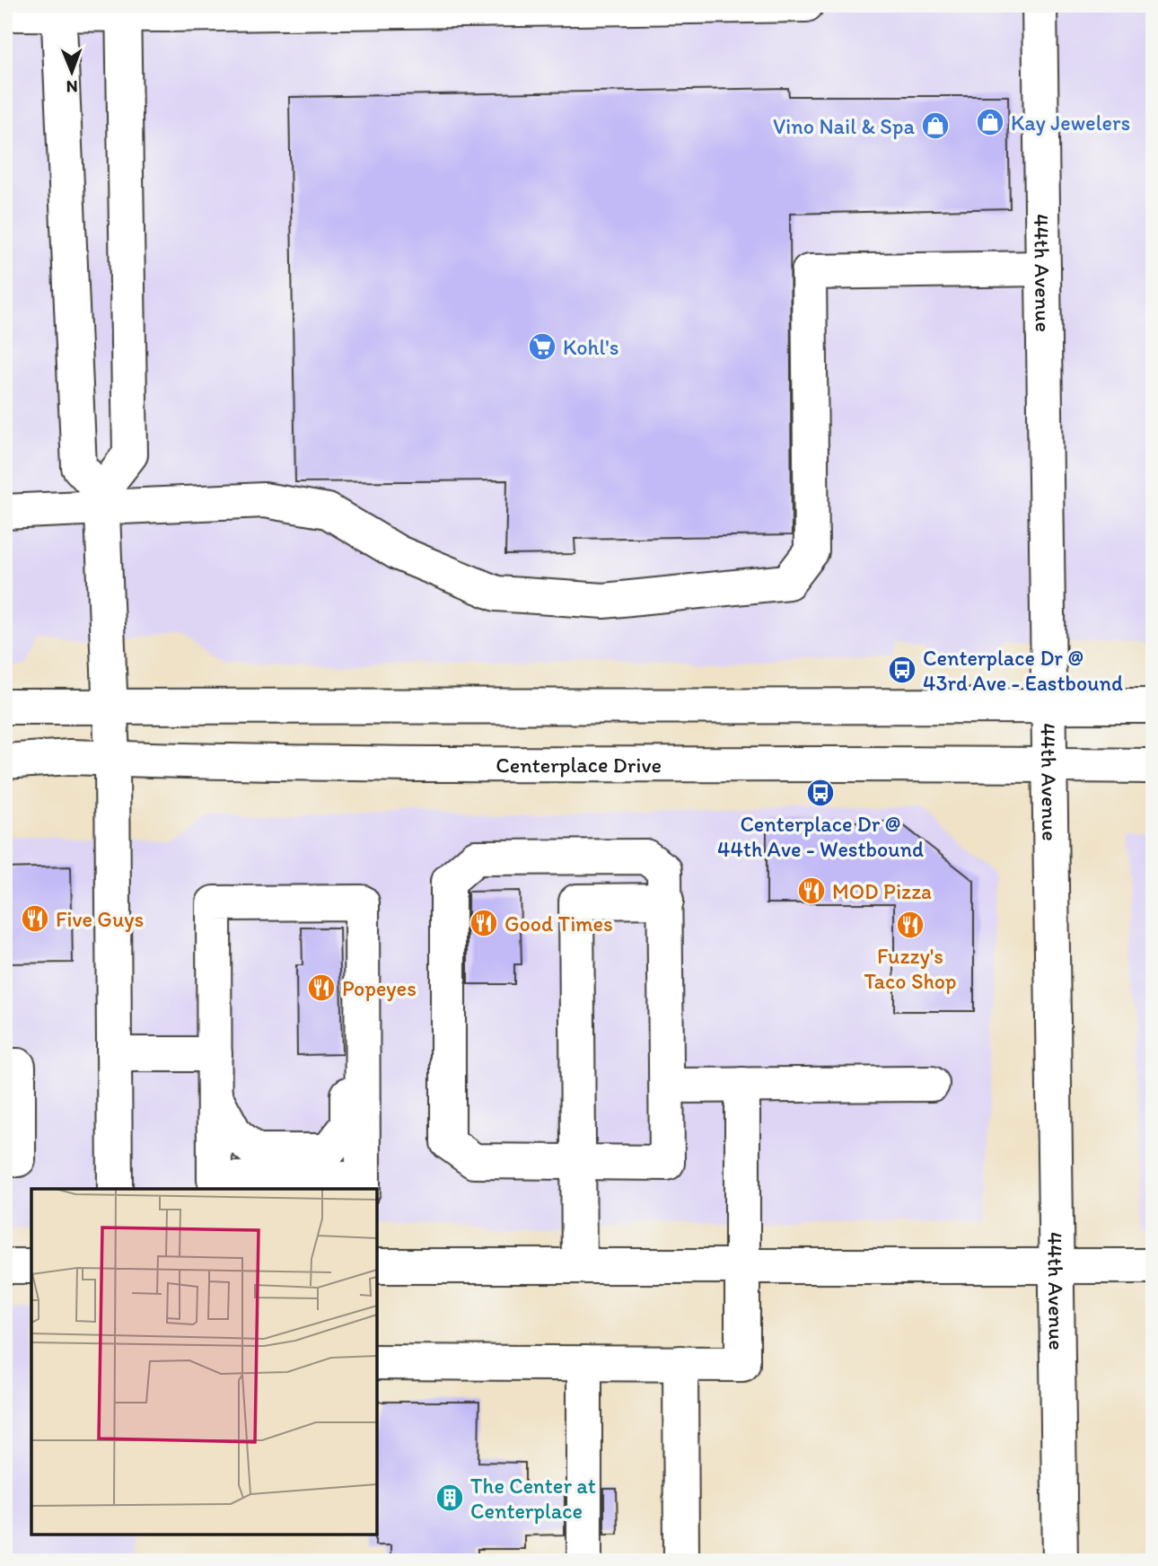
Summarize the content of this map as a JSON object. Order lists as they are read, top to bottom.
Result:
{
  "streets": {
    "street": ["44th Avenue", "Centerplace Drive"]
  },
  "crossings": [
    ["44th Avenue", "Centerplace Drive"]
  ],
  "places": {
    "shop": ["Kay Jewelers", "Vino Nail & Spa"],
    "supermarket": ["Kohl's"],
    "bus stop": ["Centerplace Dr @ 43rd Ave - Eastbound", "Centerplace Dr @ 44th Ave - Westbound"],
    "restaurant": [
      "MOD Pizza",
      "Five Guys",
      "Good Times",
      "Fuzzy's Taco Shop",
      "Popeyes"
    ],
    "building": ["The Center at Centerplace"]
  },
  "north": "bottom"
}
